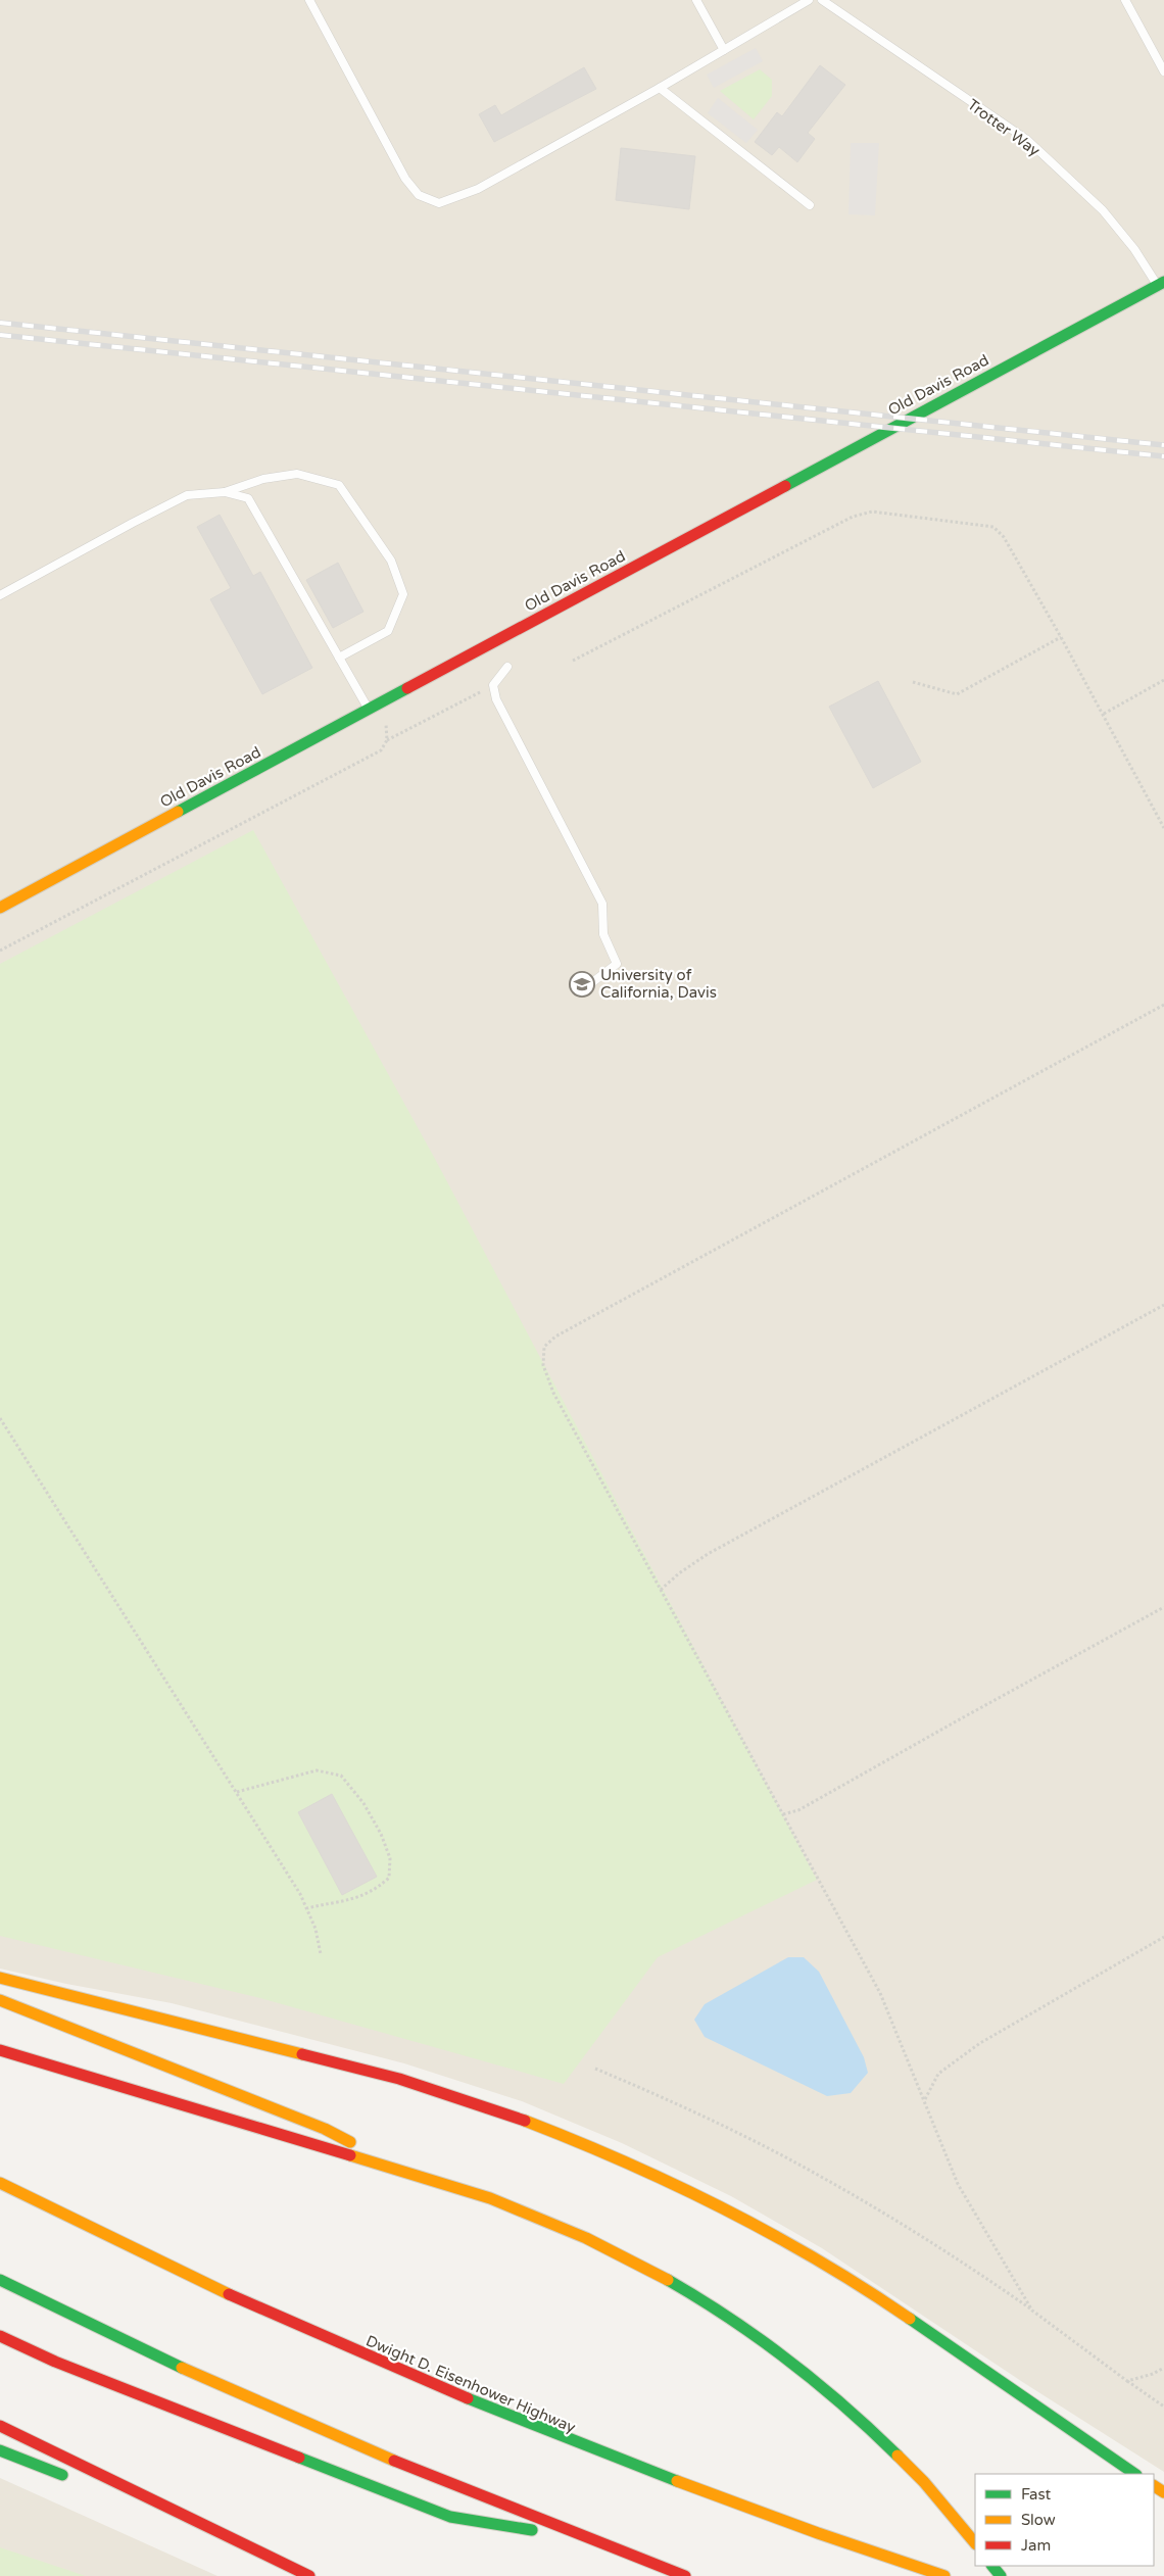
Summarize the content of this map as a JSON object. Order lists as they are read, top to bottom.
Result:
{
  "streets": {
    "main road": ["Old Davis Road", "Dwight D. Eisenhower Highway"],
    "lane": ["Trotter Way"]
  },
  "crossings": [
    ["Trotter Way", "Old Davis Road"]
  ],
  "places": {
    "school or university": ["University of California, Davis"]
  },
  "legend": ["Fast", "Slow", "Jam"]
}
